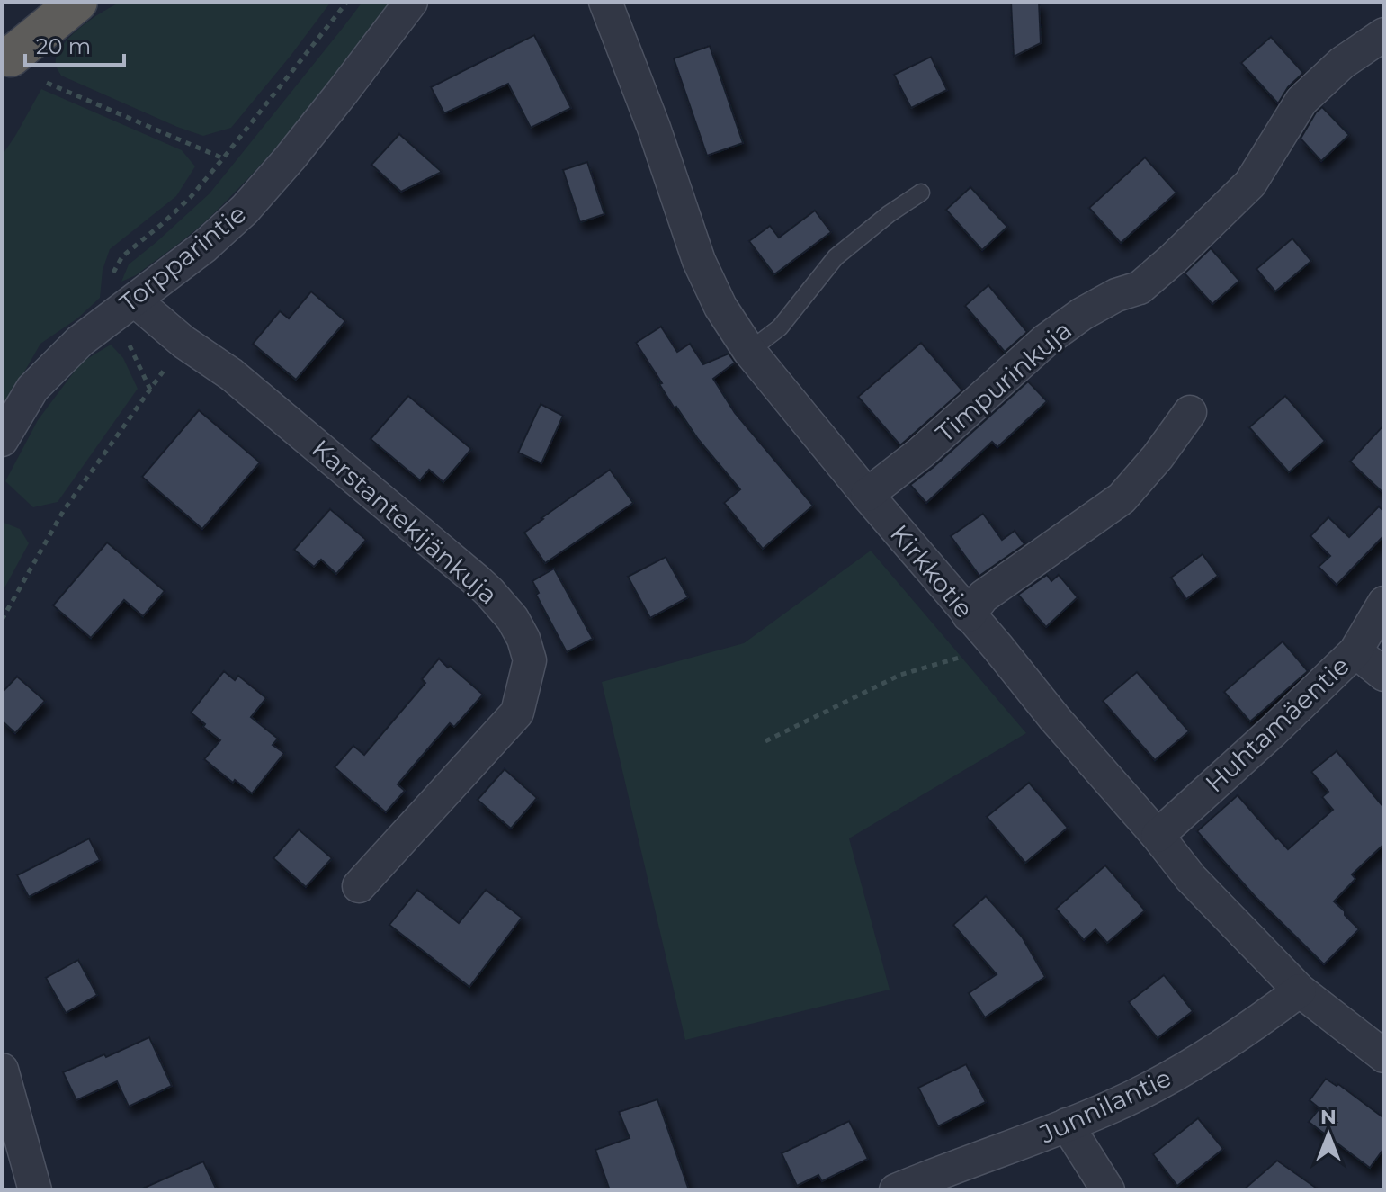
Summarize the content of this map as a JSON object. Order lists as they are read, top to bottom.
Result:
{
  "streets": {
    "street": [
      "Torpparintie",
      "Timpurinkuja",
      "Karstantekijänkuja",
      "Kirkkotie",
      "Huhtamäentie",
      "Junnilantie"
    ]
  },
  "crossings": [
    ["Torpparintie", "Karstantekijänkuja"],
    ["Timpurinkuja", "Kirkkotie"],
    ["Kirkkotie", "Huhtamäentie"],
    ["Kirkkotie", "Junnilantie"]
  ],
  "scale_bar": "20 m",
  "north": "top"
}
